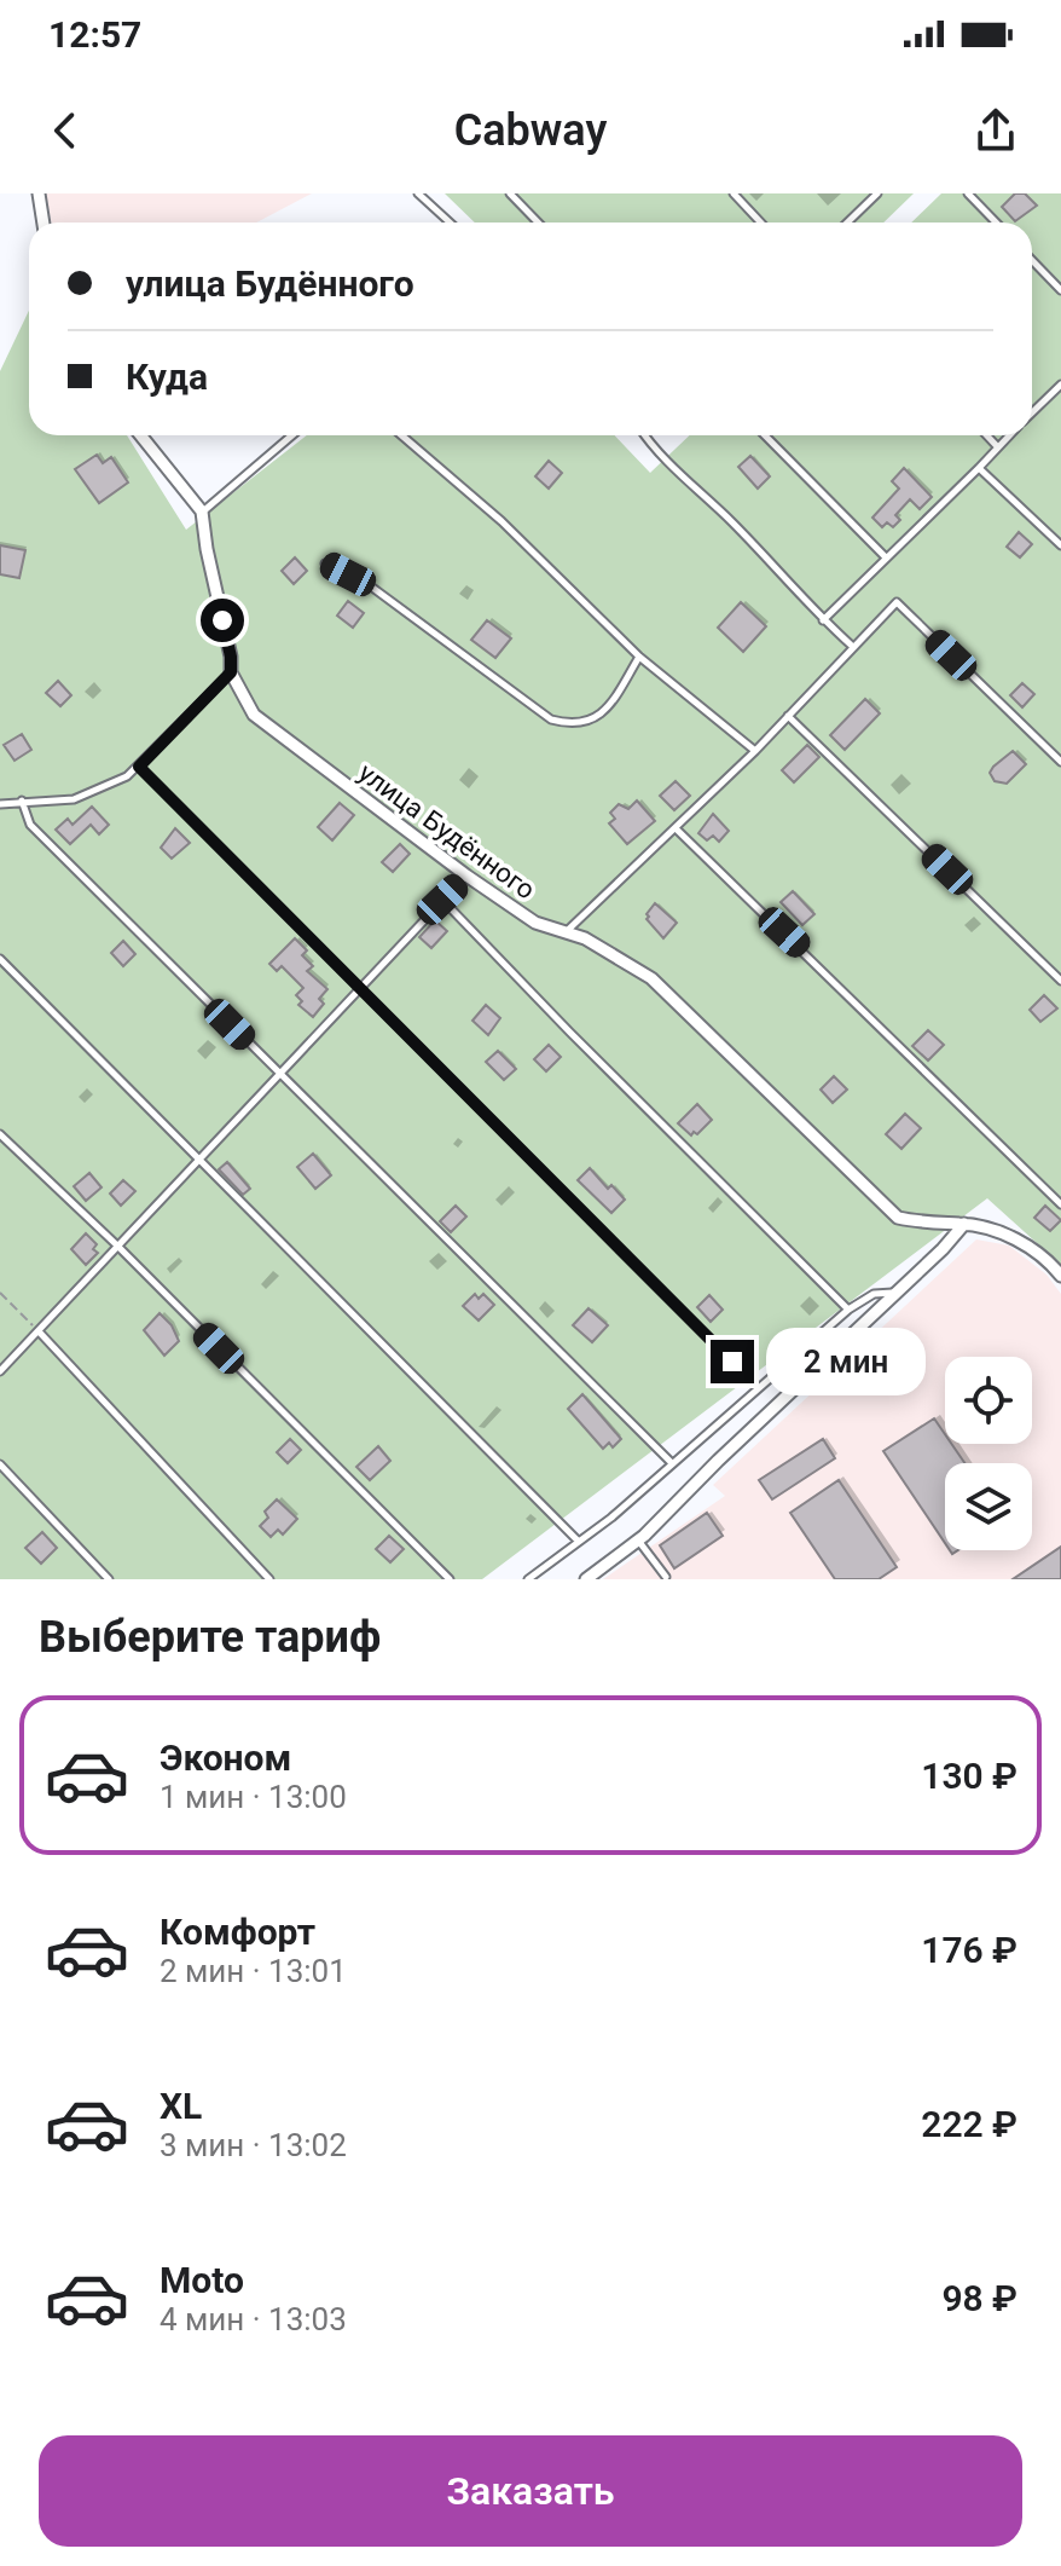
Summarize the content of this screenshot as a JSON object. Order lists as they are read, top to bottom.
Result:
{
  "streets": {
    "street": ["улица Будённого"]
  },
  "page": {
    "status": "12:57",
    "header": "Cabway",
    "banner": ["улица Будённого", "Куда"],
    "bubble": "2 мин",
    "heading": "Выберите тариф",
    "list": [
      {
        "name": "Эконом",
        "note": "1 мин · 13:00",
        "value": "130 ₽"
      },
      {
        "name": "Комфорт",
        "note": "2 мин · 13:01",
        "value": "176 ₽"
      },
      {
        "name": "XL",
        "note": "3 мин · 13:02",
        "value": "222 ₽"
      },
      {
        "name": "Moto",
        "note": "4 мин · 13:03",
        "value": "98 ₽"
      }
    ],
    "buttons": "Заказать"
  }
}
